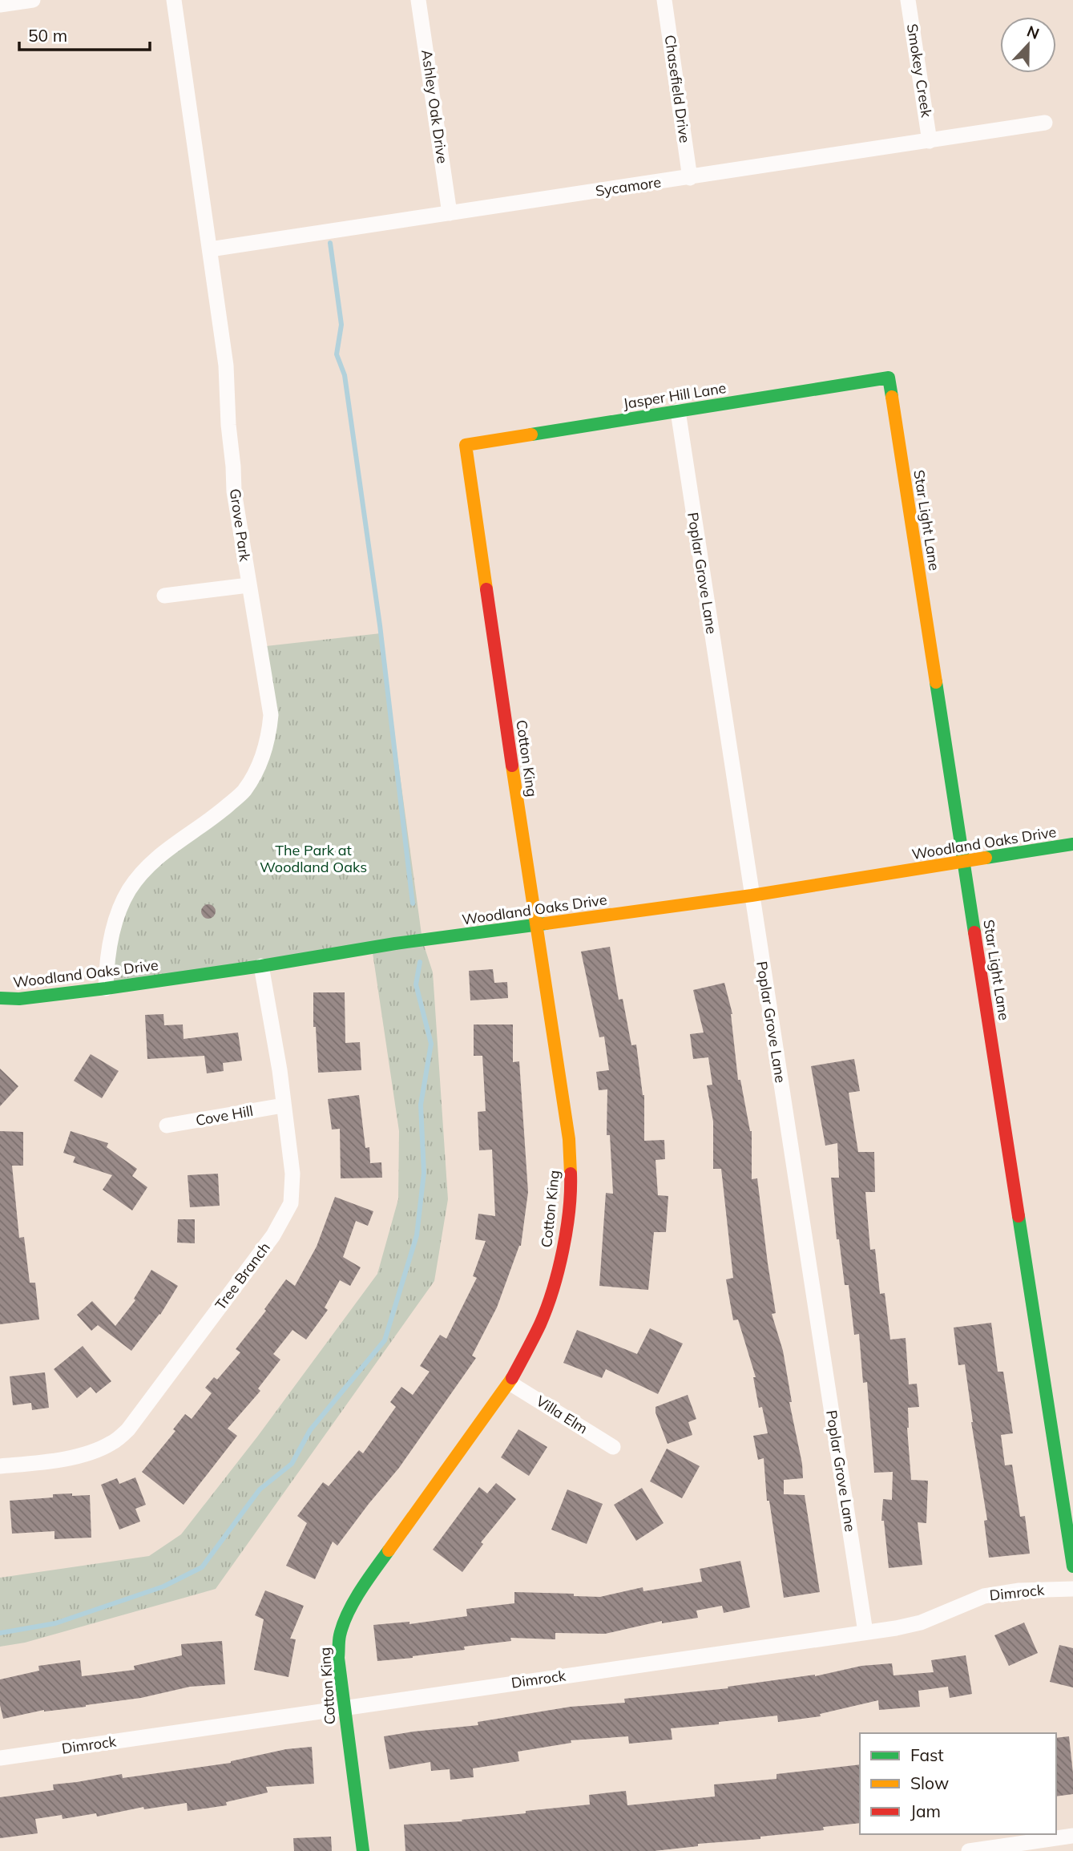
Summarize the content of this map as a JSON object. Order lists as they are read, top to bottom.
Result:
{
  "streets": {
    "street": [
      "Smokey Creek",
      "Chasefield Drive",
      "Ashley Oak Drive",
      "Sycamore",
      "Jasper Hill Lane",
      "Star Light Lane",
      "Grove Park",
      "Poplar Grove Lane",
      "Cotton King",
      "Woodland Oaks Drive",
      "Cove Hill",
      "Tree Branch",
      "Villa Elm",
      "Dimrock"
    ]
  },
  "crossings": [
    ["Smokey Creek", "Sycamore"],
    ["Chasefield Drive", "Sycamore"],
    ["Ashley Oak Drive", "Sycamore"],
    ["Sycamore", "Grove Park"],
    ["Jasper Hill Lane", "Star Light Lane"],
    ["Jasper Hill Lane", "Poplar Grove Lane"],
    ["Jasper Hill Lane", "Cotton King"],
    ["Star Light Lane", "Woodland Oaks Drive"],
    ["Grove Park", "Woodland Oaks Drive"],
    ["Poplar Grove Lane", "Woodland Oaks Drive"],
    ["Poplar Grove Lane", "Dimrock"],
    ["Cotton King", "Woodland Oaks Drive"],
    ["Cotton King", "Villa Elm"],
    ["Cotton King", "Dimrock"],
    ["Woodland Oaks Drive", "Tree Branch"],
    ["Cove Hill", "Tree Branch"]
  ],
  "parks": ["The Park at Woodland Oaks"],
  "legend": ["Fast", "Slow", "Jam"],
  "scale_bar": "50 m",
  "north": "top"
}
